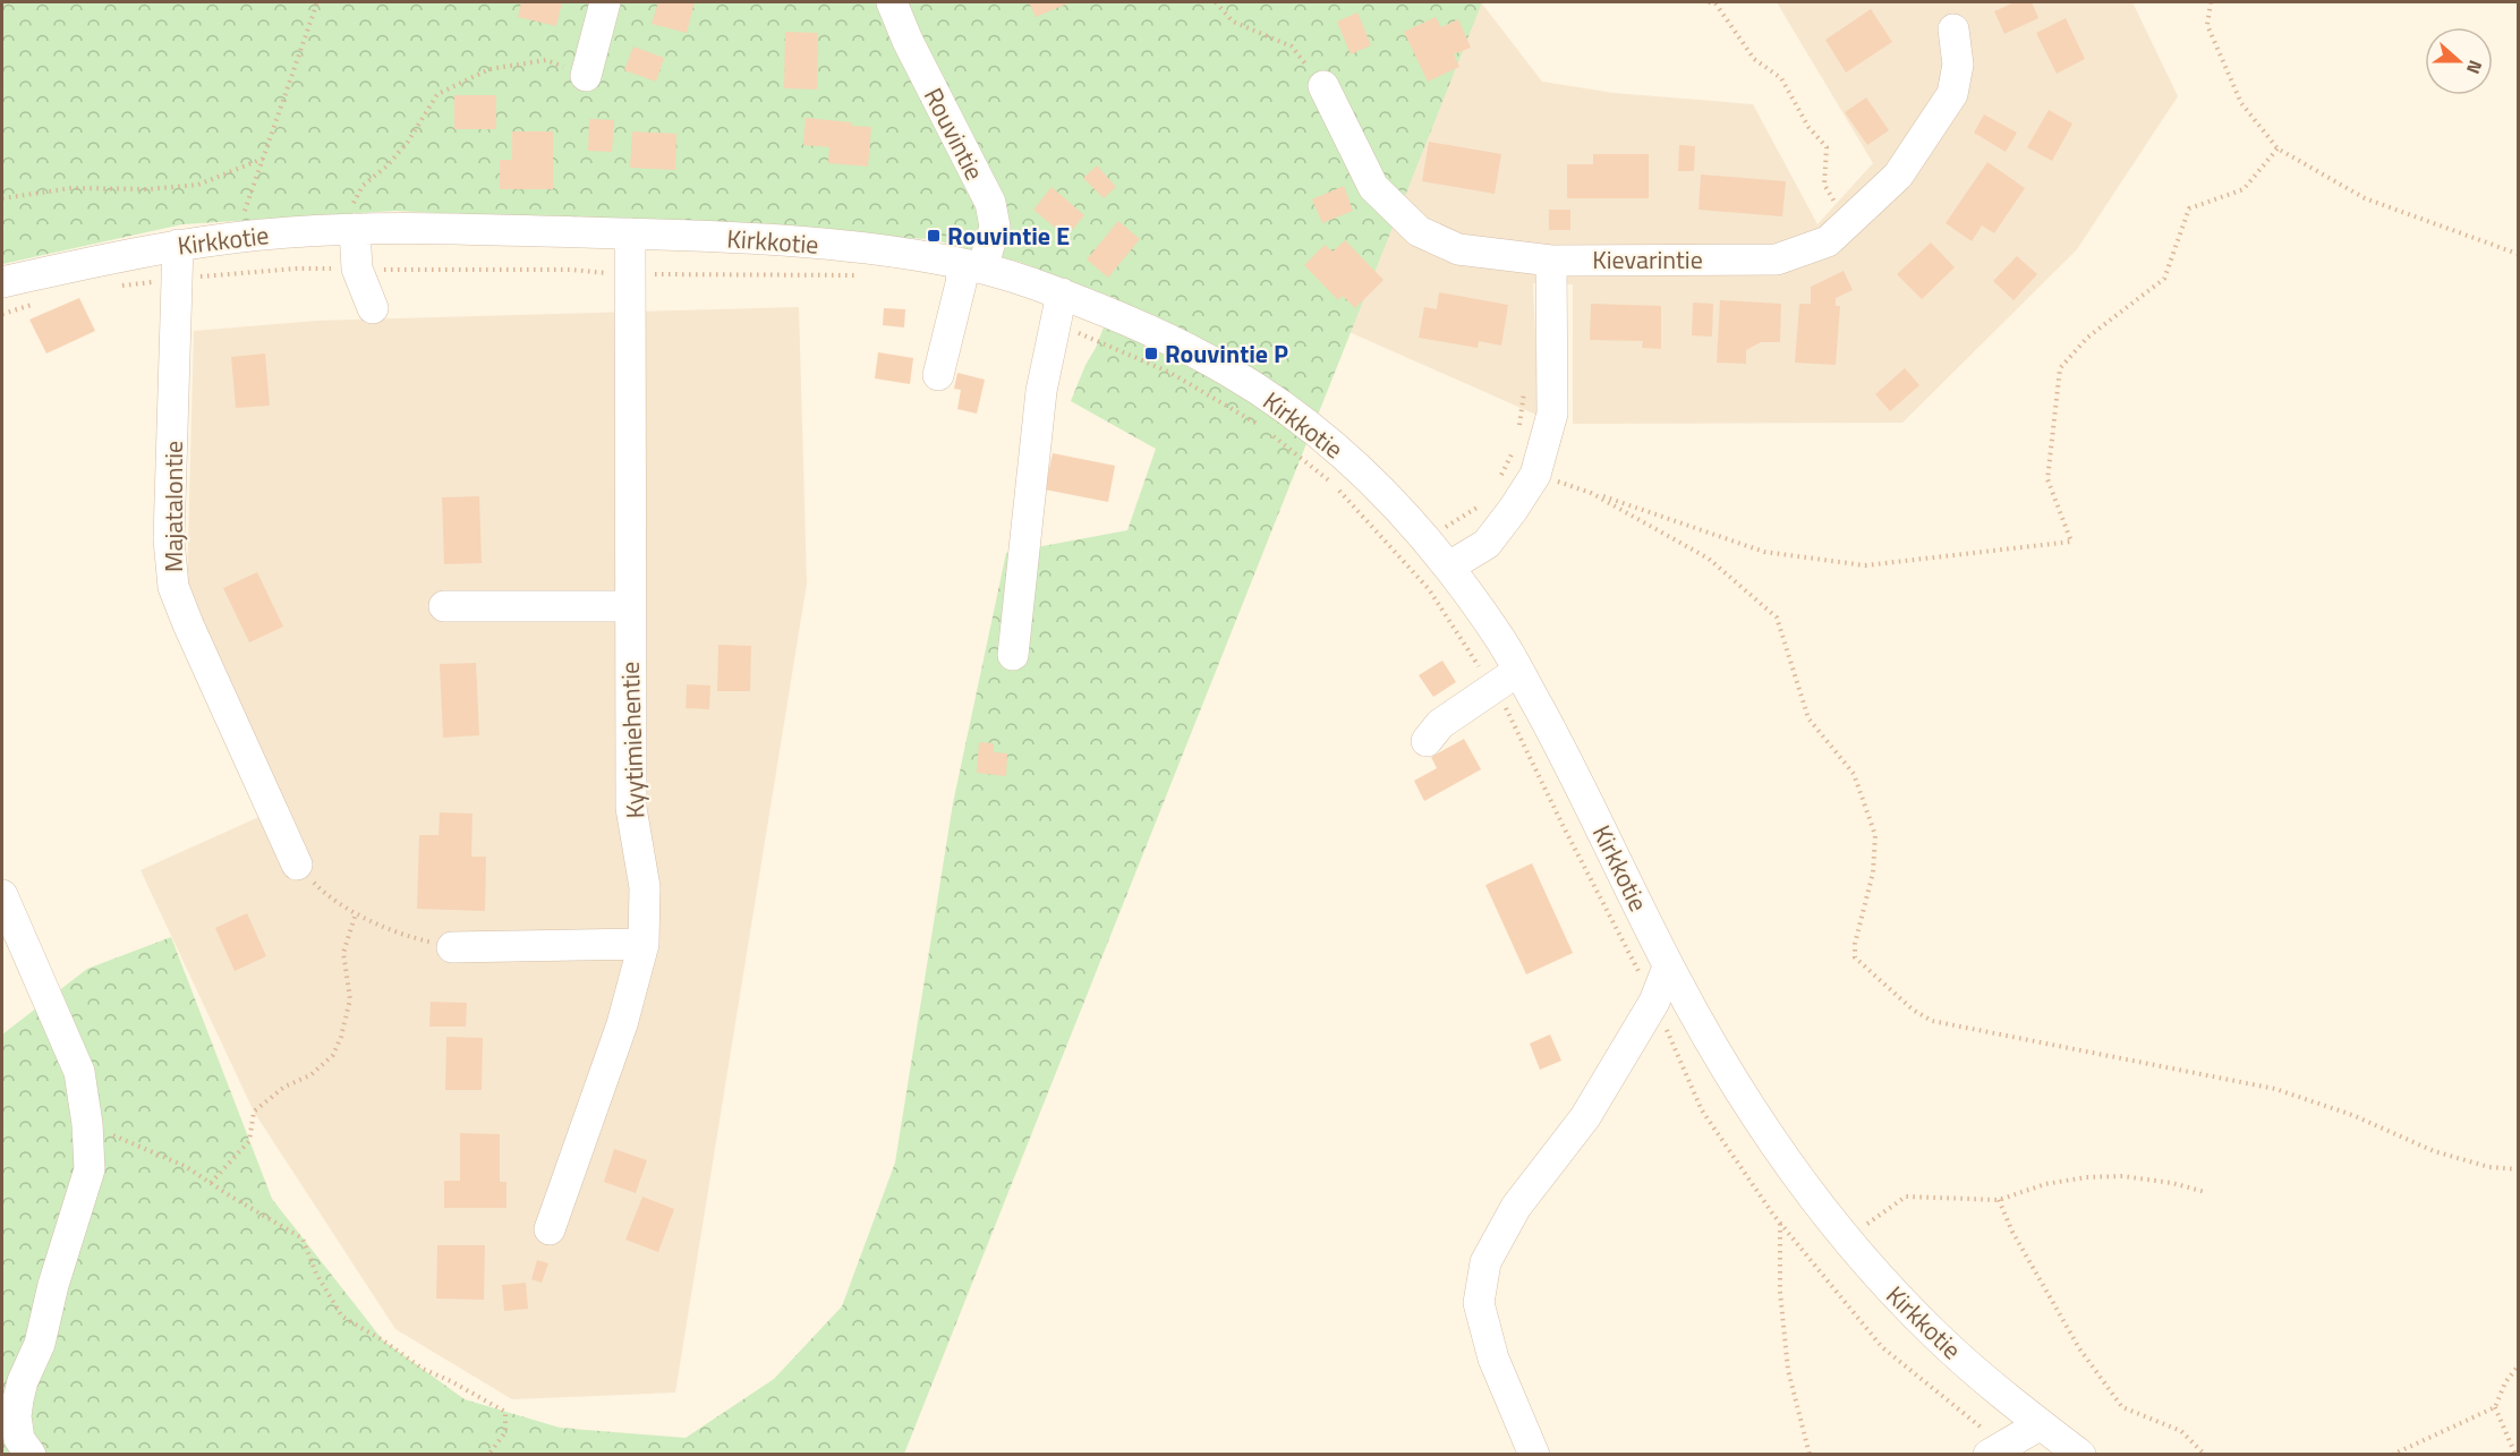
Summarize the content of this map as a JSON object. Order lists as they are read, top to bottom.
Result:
{
  "streets": {
    "street": [
      "Rouvintie",
      "Kirkkotie",
      "Kievarintie",
      "Majatalontie",
      "Kyytimiehentie"
    ]
  },
  "crossings": [
    ["Rouvintie", "Kirkkotie"],
    ["Kirkkotie", "Majatalontie"],
    ["Kirkkotie", "Kyytimiehentie"]
  ],
  "places": {
    "transit": ["Rouvintie E", "Rouvintie P"]
  },
  "north": "right"
}
